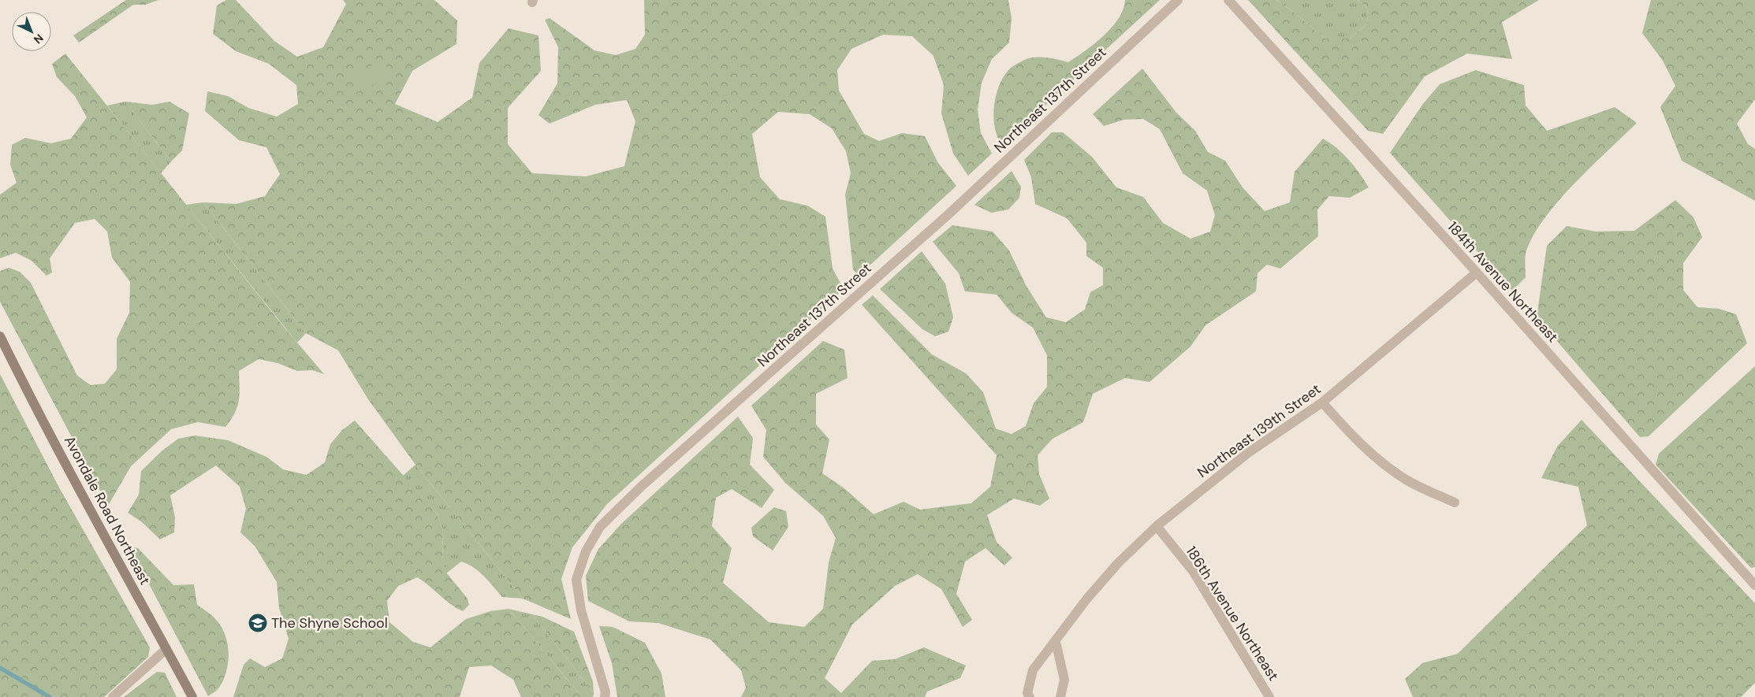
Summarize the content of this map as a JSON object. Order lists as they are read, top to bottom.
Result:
{
  "streets": {
    "main road": ["Avondale Road Northeast"],
    "street": [
      "Northeast 137th Street",
      "184th Avenue Northeast",
      "Northeast 139th Street",
      "186th Avenue Northeast"
    ]
  },
  "crossings": [
    ["184th Avenue Northeast", "Northeast 139th Street"],
    ["Northeast 139th Street", "186th Avenue Northeast"]
  ],
  "places": {
    "school or university": ["The Shyne School"]
  },
  "north": "bottom right"
}
